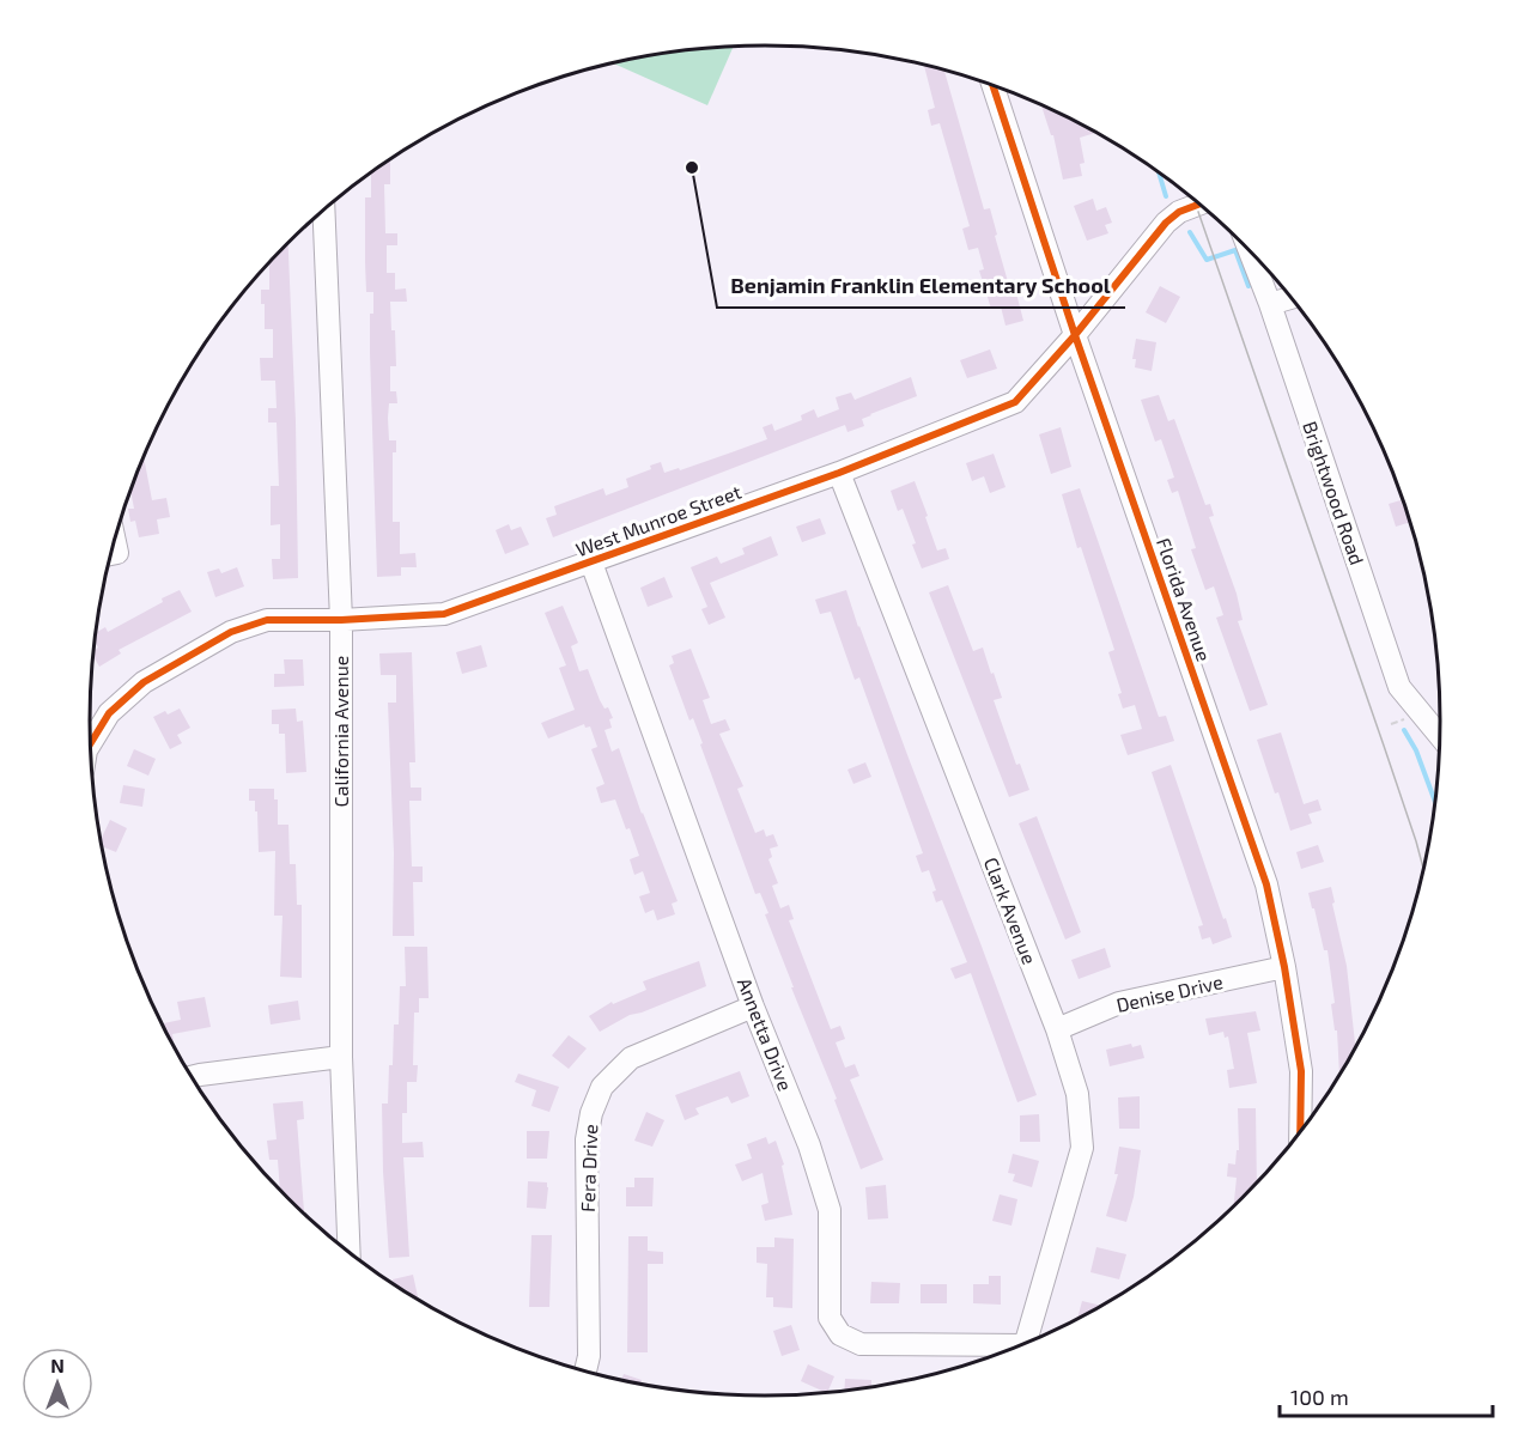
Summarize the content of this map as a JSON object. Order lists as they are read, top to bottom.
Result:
{
  "streets": {
    "street": [
      "Brightwood Road",
      "West Munroe Street",
      "Florida Avenue",
      "California Avenue",
      "Clark Avenue",
      "Denise Drive",
      "Annetta Drive",
      "Fera Drive"
    ]
  },
  "crossings": [
    ["West Munroe Street", "Florida Avenue"],
    ["West Munroe Street", "California Avenue"],
    ["West Munroe Street", "Clark Avenue"],
    ["West Munroe Street", "Annetta Drive"],
    ["Florida Avenue", "Denise Drive"],
    ["Clark Avenue", "Denise Drive"],
    ["Annetta Drive", "Fera Drive"]
  ],
  "places": ["Benjamin Franklin Elementary School"],
  "scale_bar": "100 m",
  "north": "top"
}
